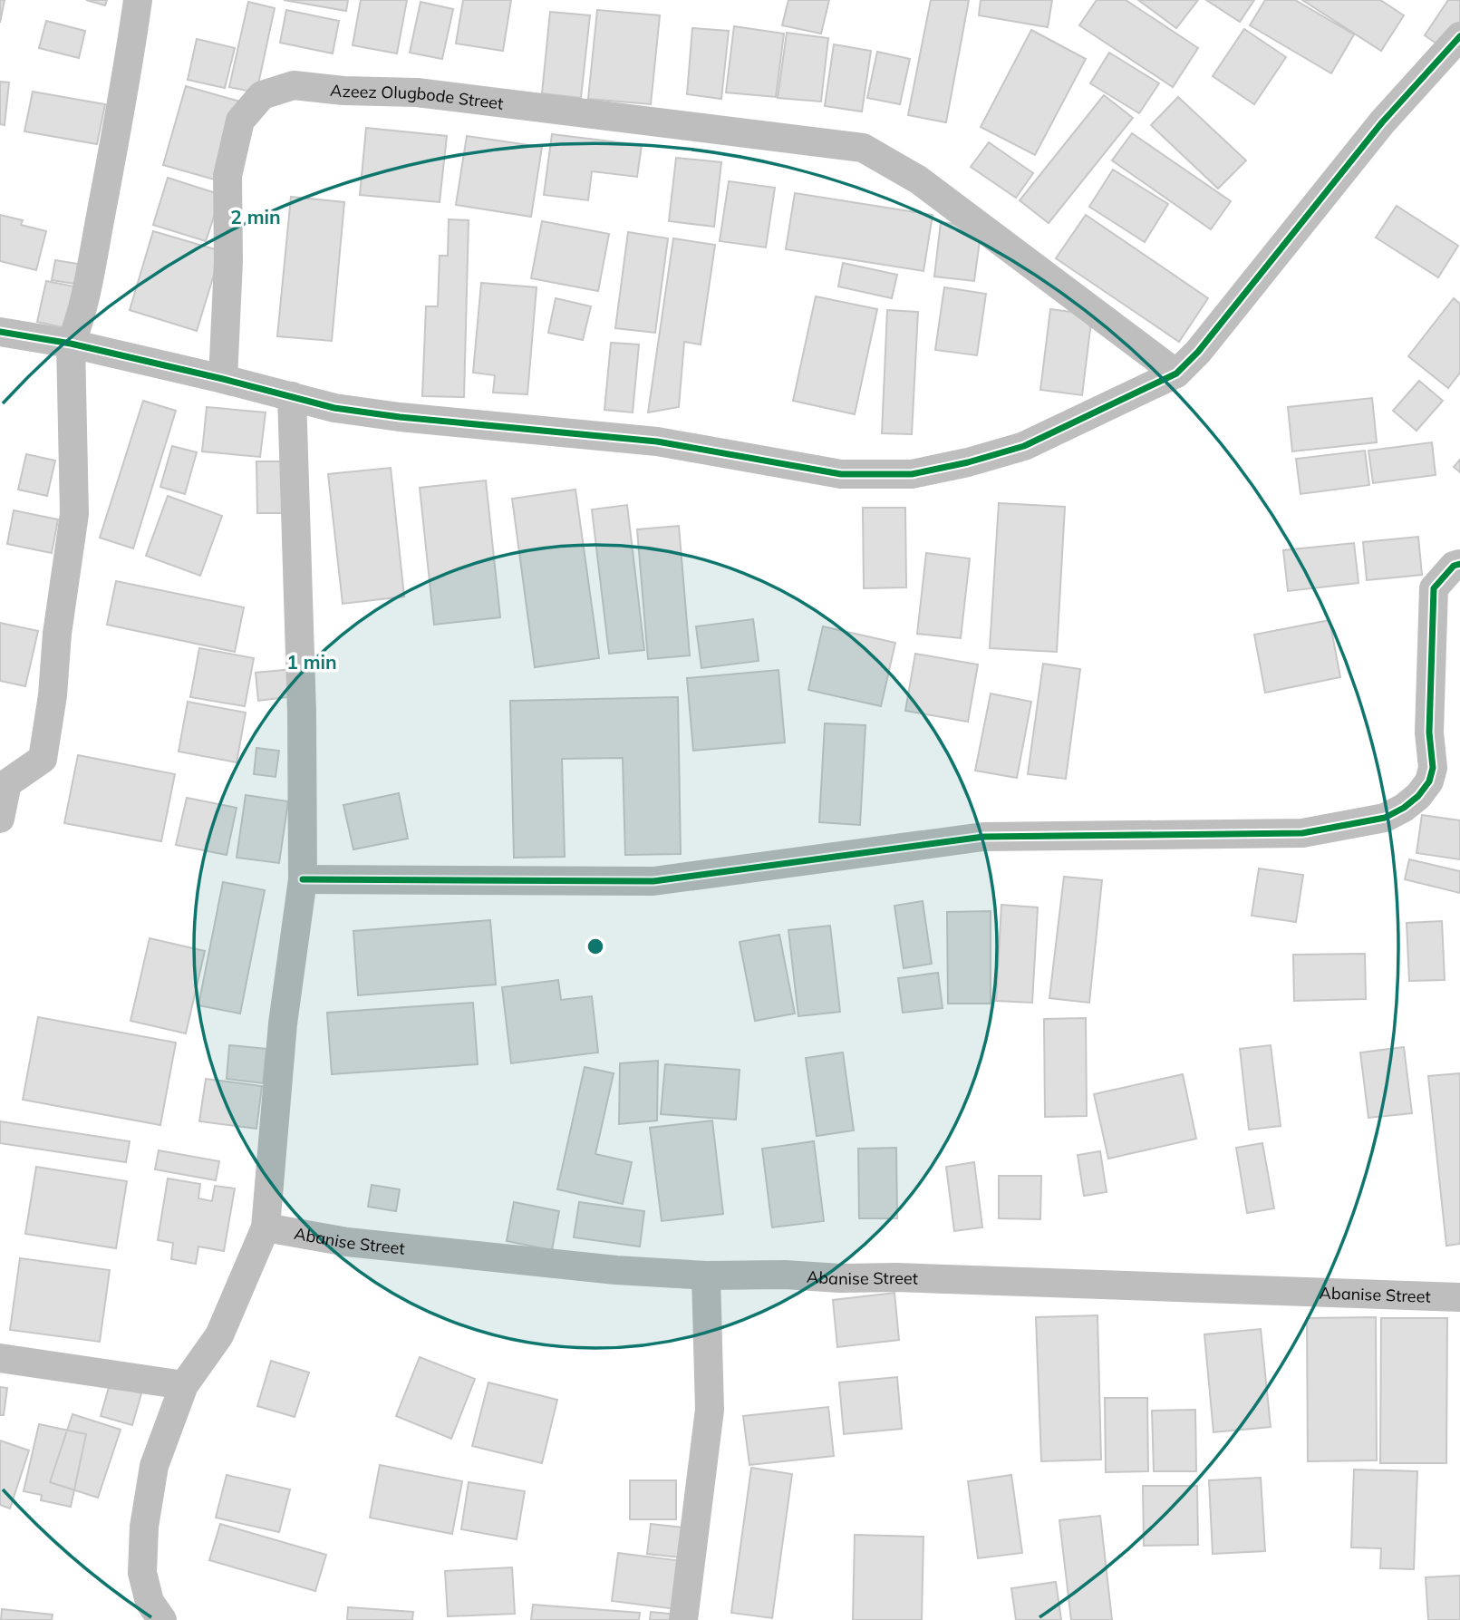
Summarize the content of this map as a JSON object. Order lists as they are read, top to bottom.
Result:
{
  "streets": {
    "street": ["Azeez Olugbode Street", "Abanise Street"]
  },
  "rings": ["2 min", "1 min"]
}
